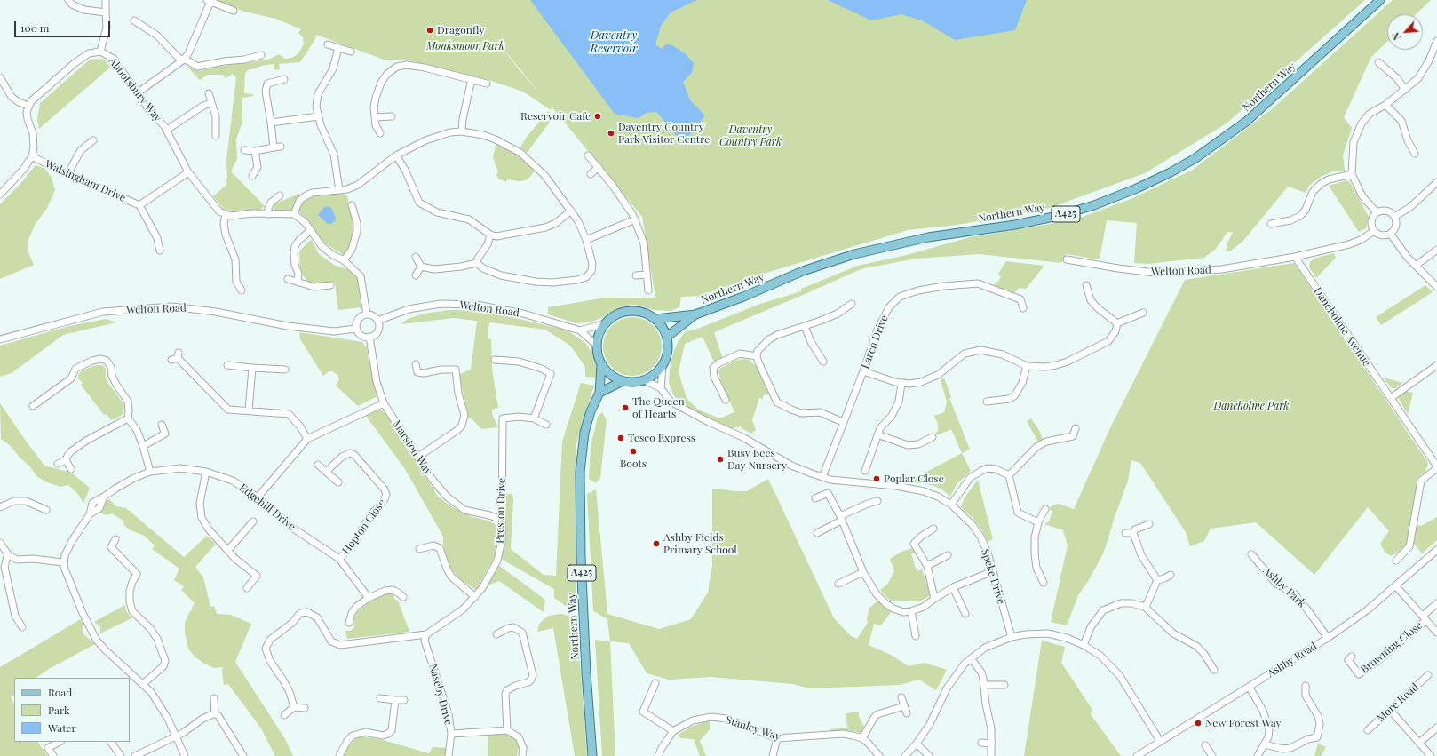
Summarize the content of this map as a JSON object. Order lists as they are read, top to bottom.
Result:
{
  "streets": {
    "main road": ["Northern Way", "A425"],
    "street": [
      "Abbotsbury Way",
      "Walsingham Drive",
      "Welton Road",
      "Daneholme Avenue",
      "Larch Drive",
      "Marston Way",
      "Edgehill Drive",
      "Preston Drive",
      "Hopton Close",
      "Speke Drive",
      "Ashby Park",
      "Browning Close",
      "Ashby Road",
      "Naseby Drive",
      "More Road",
      "Stanley Way"
    ]
  },
  "crossings": [
    ["Northern Way", "A425"],
    ["Abbotsbury Way", "Walsingham Drive"],
    ["A425", "Welton Road"],
    ["A425", "Speke Drive"],
    ["Welton Road", "Daneholme Avenue"],
    ["Welton Road", "Marston Way"],
    ["Welton Road", "Speke Drive"],
    ["Larch Drive", "Speke Drive"],
    ["Marston Way", "Preston Drive"],
    ["Edgehill Drive", "Hopton Close"],
    ["Preston Drive", "Naseby Drive"],
    ["Ashby Park", "Ashby Road"]
  ],
  "water": ["Daventry Reservoir"],
  "parks": ["Monksmoor Park", "Daventry Country Park", "Daneholme Park"],
  "places": [
    "Dragonfly",
    "Reservoir Cafe",
    "Daventry Country Park Visitor Centre",
    "The Queen of Hearts",
    "Tesco Express",
    "Boots",
    "Busy Bees Day Nursery",
    "Poplar Close",
    "Ashby Fields Primary School",
    "New Forest Way"
  ],
  "legend": ["Road", "Park", "Water"],
  "scale_bar": "100 m",
  "north": "bottom left"
}
